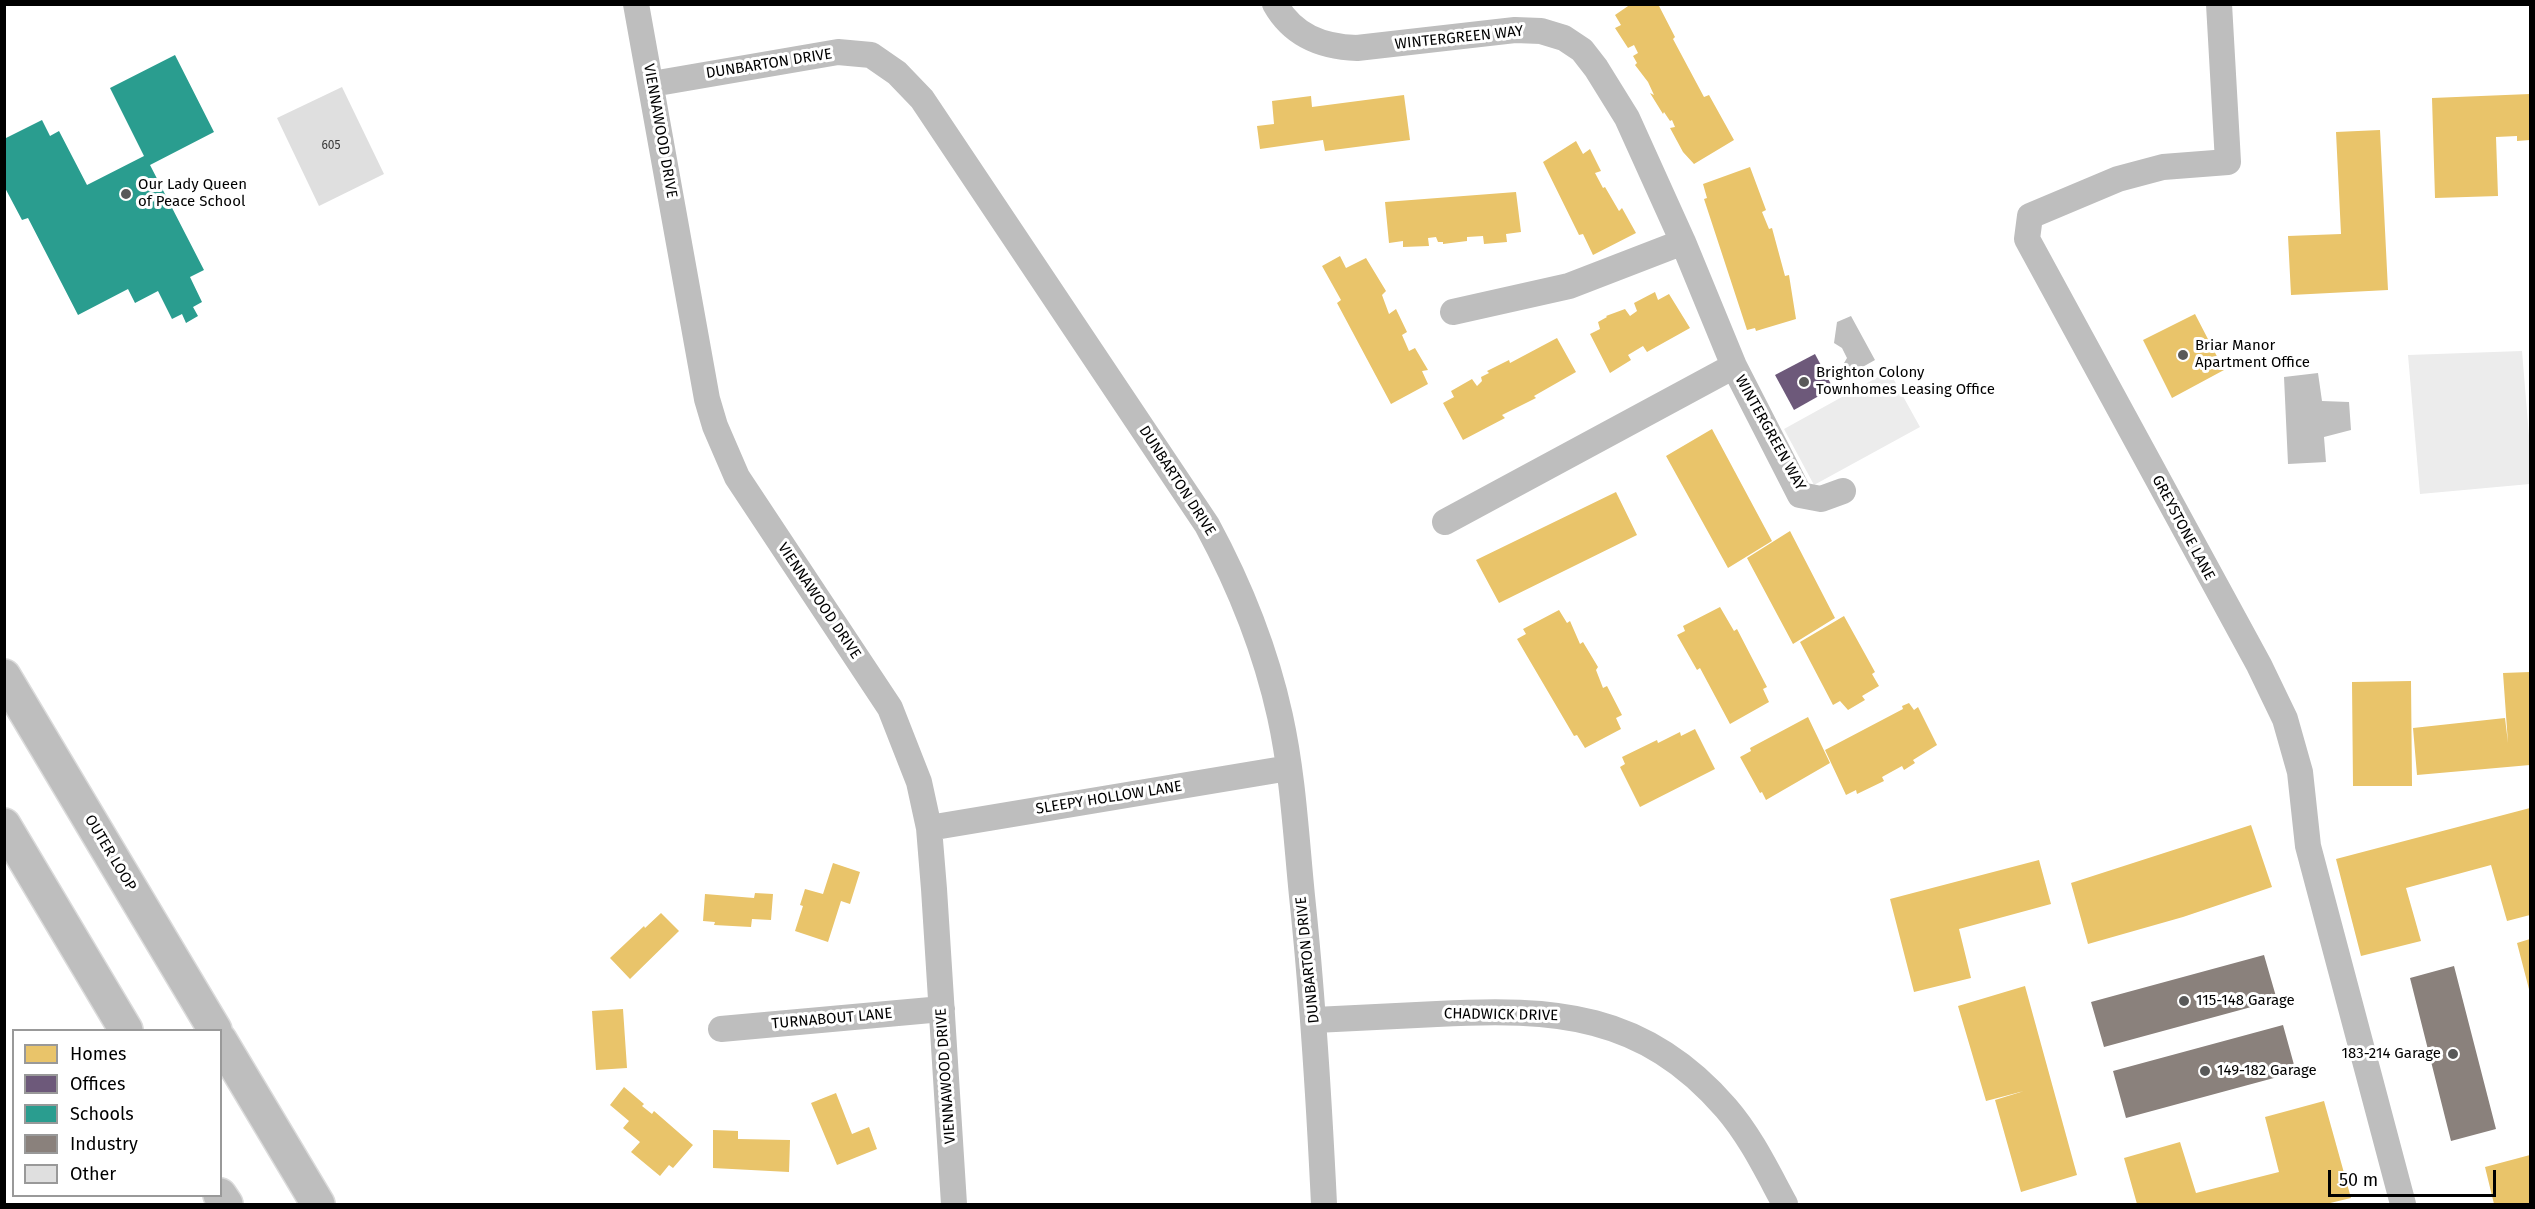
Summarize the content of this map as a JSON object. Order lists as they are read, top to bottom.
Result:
{
  "streets": {
    "highway": ["OUTER LOOP"],
    "street": [
      "WINTERGREEN WAY",
      "DUNBARTON DRIVE",
      "VIENNAWOOD DRIVE",
      "GREYSTONE LANE",
      "SLEEPY HOLLOW LANE",
      "CHADWICK DRIVE",
      "TURNABOUT LANE"
    ]
  },
  "crossings": [
    ["DUNBARTON DRIVE", "VIENNAWOOD DRIVE"],
    ["DUNBARTON DRIVE", "SLEEPY HOLLOW LANE"],
    ["DUNBARTON DRIVE", "CHADWICK DRIVE"],
    ["VIENNAWOOD DRIVE", "SLEEPY HOLLOW LANE"],
    ["VIENNAWOOD DRIVE", "TURNABOUT LANE"]
  ],
  "places": [
    "Our Lady Queen of Peace School",
    "Briar Manor Apartment Office",
    "Brighton Colony Townhomes Leasing Office",
    "115-148 Garage",
    "183-214 Garage",
    "149-182 Garage"
  ],
  "house_numbers": ["605"],
  "legend": [
    "Homes",
    "Offices",
    "Schools",
    "Industry",
    "Other"
  ],
  "scale_bar": "50 m"
}
